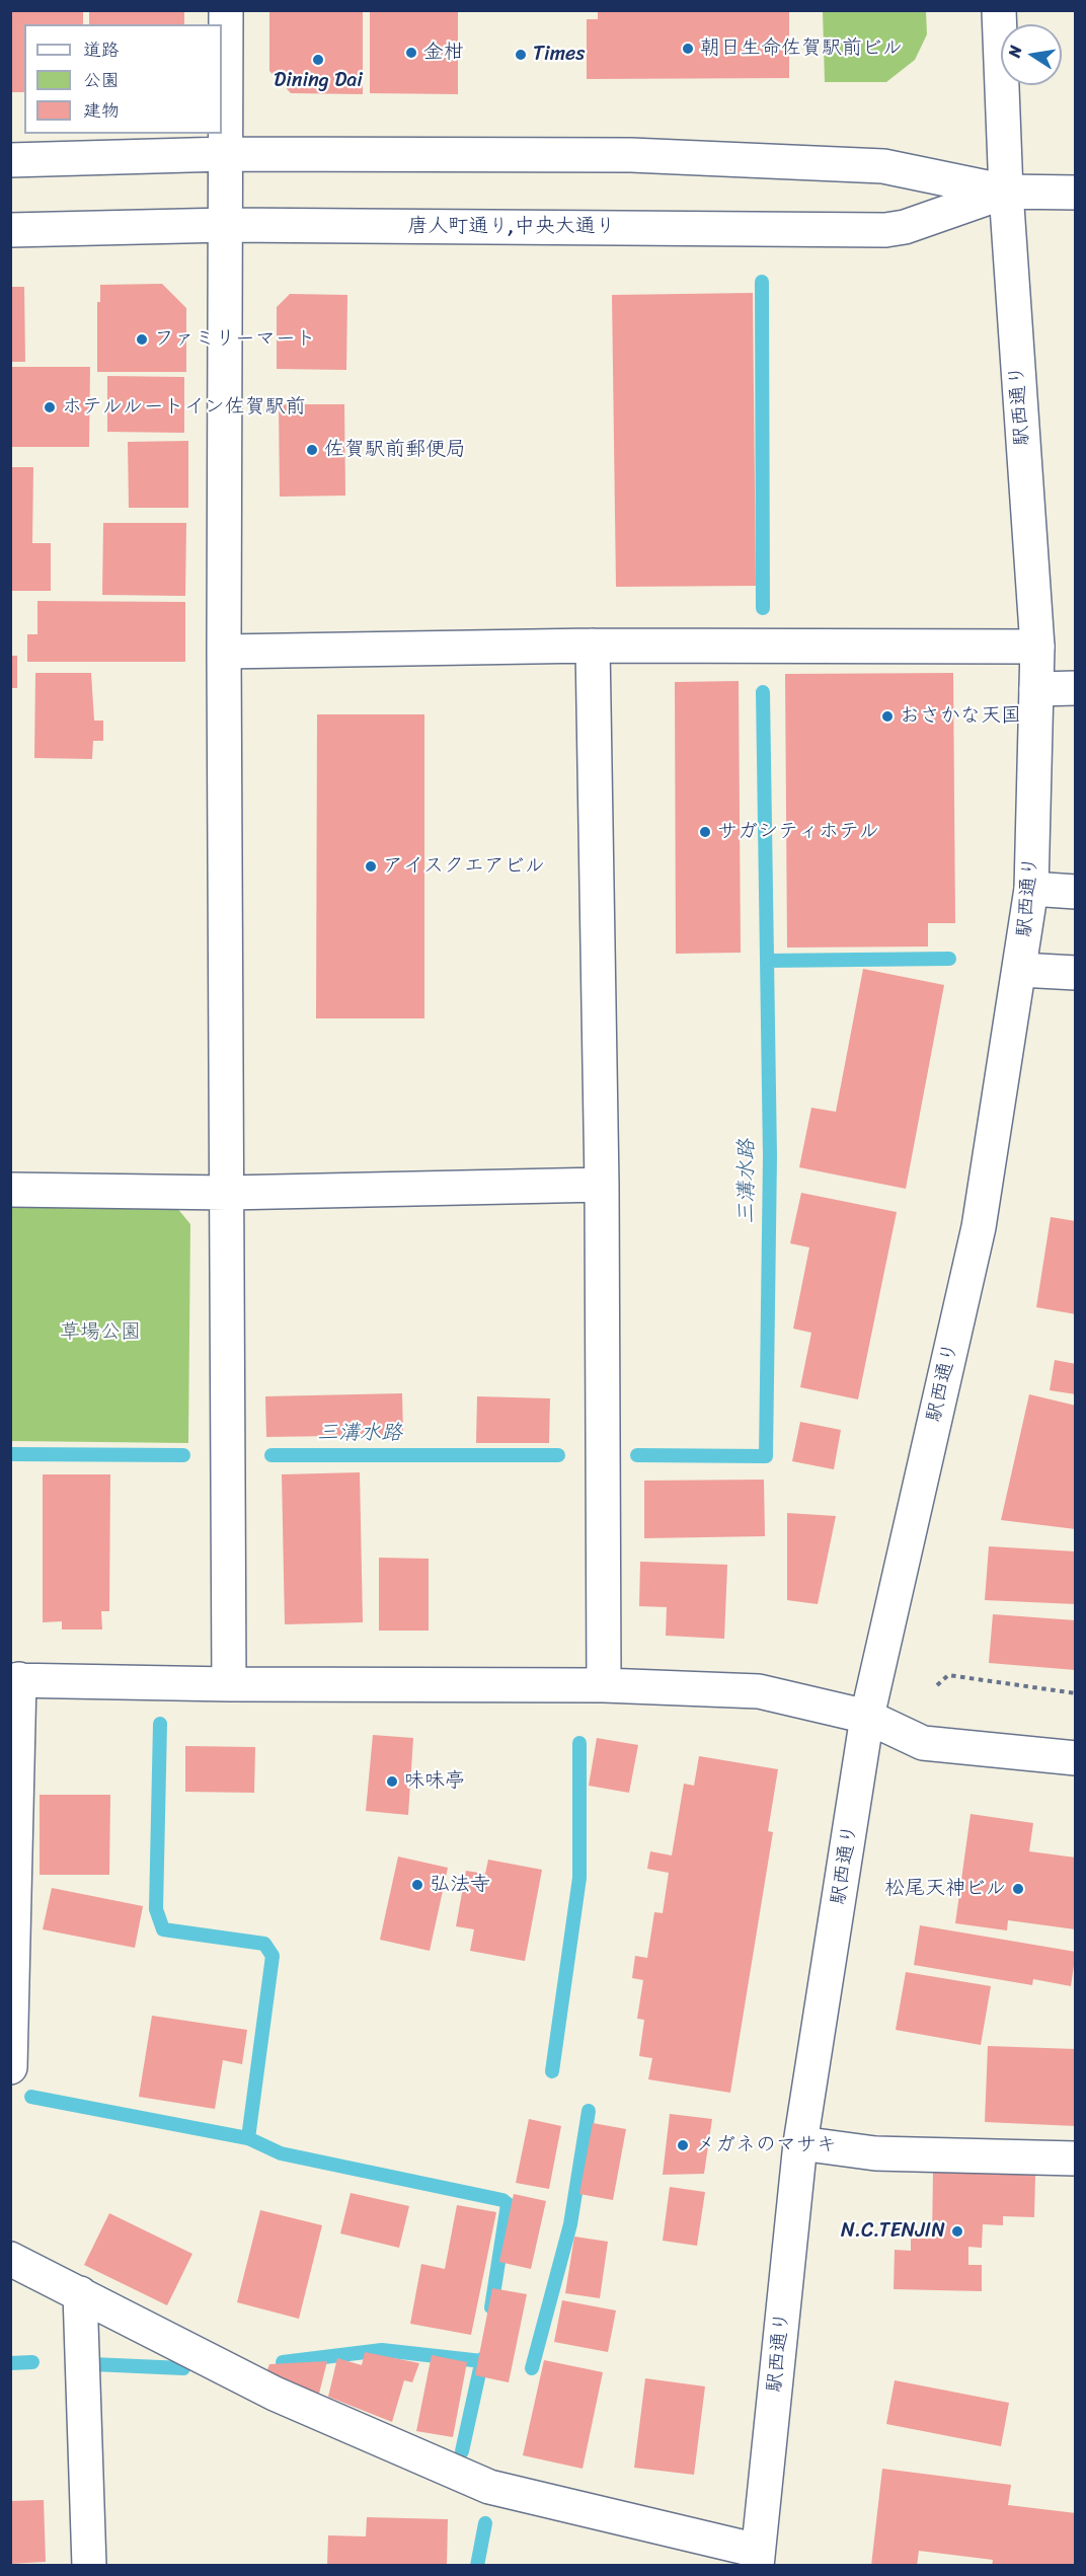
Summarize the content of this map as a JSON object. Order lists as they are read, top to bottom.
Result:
{
  "streets": {
    "street": ["唐人町通り,中央大通り", "駅西通り"]
  },
  "crossings": [
    ["唐人町通り,中央大通り", "駅西通り"]
  ],
  "water": ["三溝水路"],
  "parks": ["草場公園"],
  "places": [
    "朝日生命佐賀駅前ビル",
    "金柑",
    "Times",
    "Dining Dai",
    "ファミリーマート",
    "ホテルルートイン佐賀駅前",
    "佐賀駅前郵便局",
    "おさかな天国",
    "サガシティホテル",
    "アイスクエアビル",
    "味味亭",
    "弘法寺",
    "松尾天神ビル",
    "メガネのマサキ",
    "N.C.TENJIN"
  ],
  "legend": ["道路", "公園", "建物"],
  "north": "left"
}
